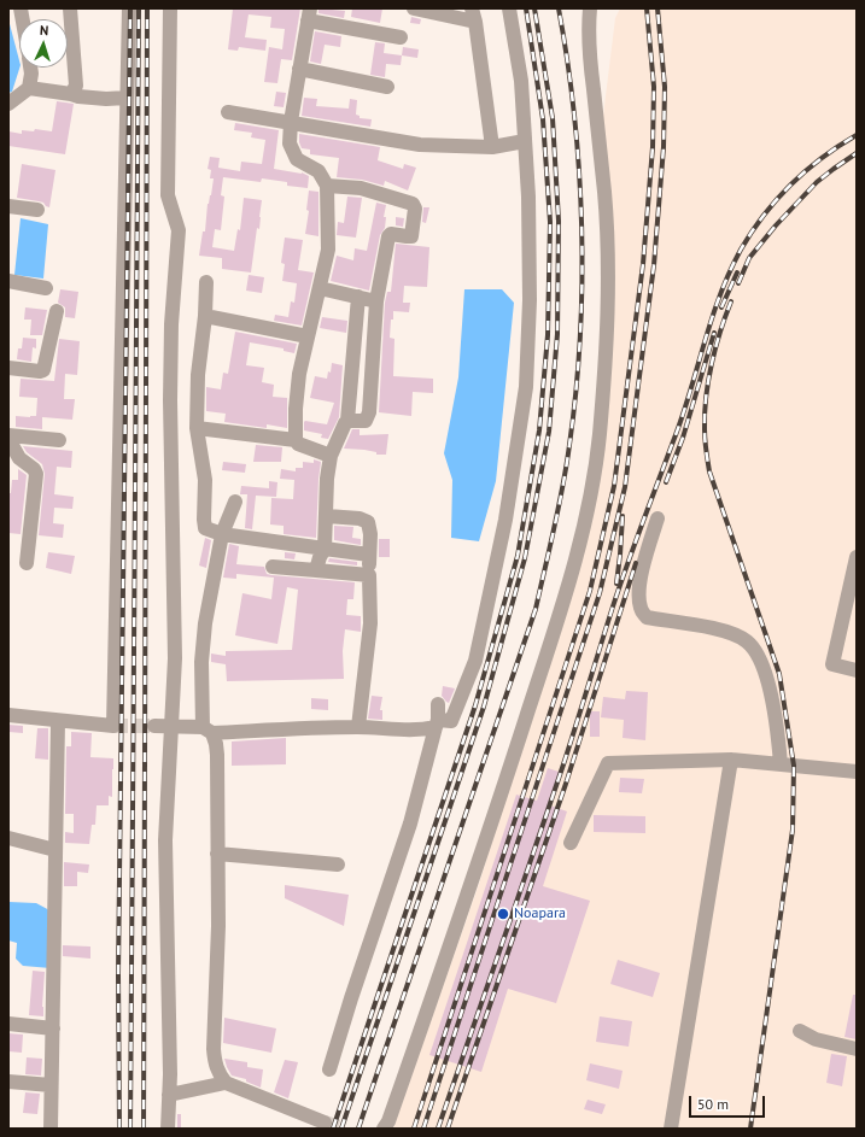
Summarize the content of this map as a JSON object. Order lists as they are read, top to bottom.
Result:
{
  "places": ["Noapara"],
  "scale_bar": "50 m",
  "north": "top"
}
